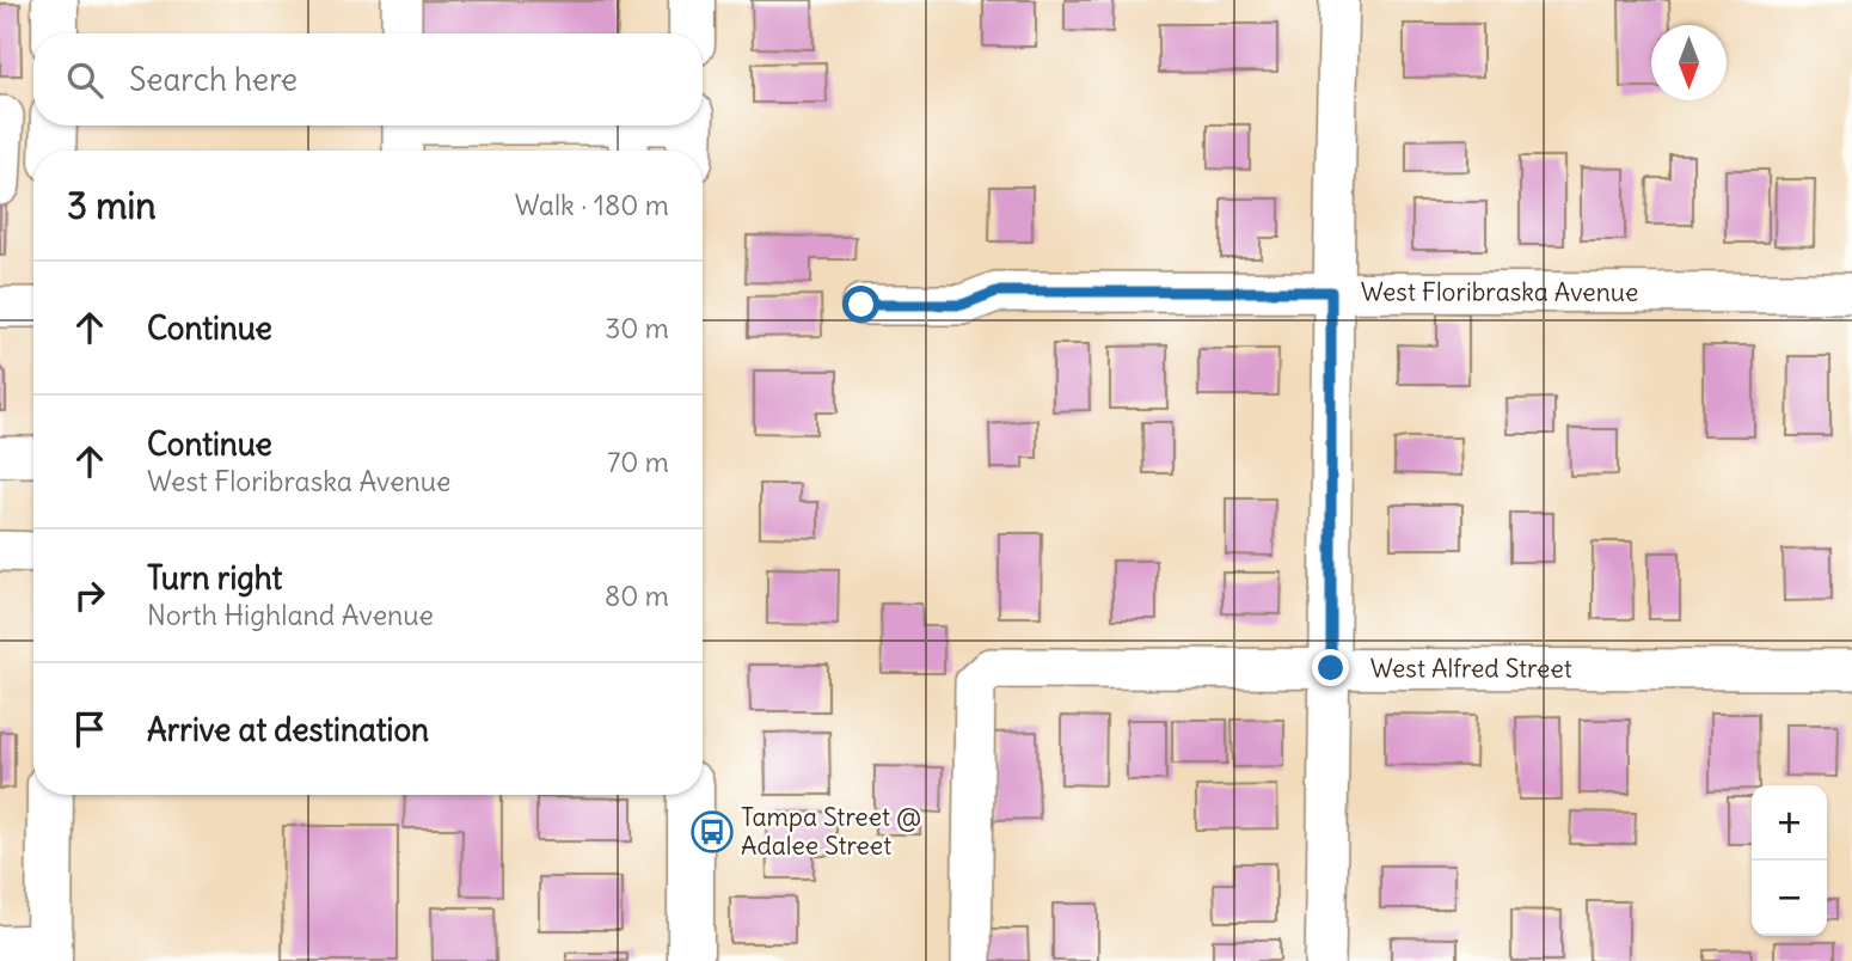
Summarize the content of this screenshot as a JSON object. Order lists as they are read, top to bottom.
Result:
{
  "streets": {
    "street": ["West Floribraska Avenue", "West Alfred Street"]
  },
  "places": {
    "bus stop": ["Tampa Street @ Adalee Street"]
  },
  "north": "bottom",
  "page": {
    "search": "Search here",
    "heading": ["3 min", "Walk · 180 m"],
    "list": [
      ["Continue", "30 m"],
      ["Continue", "West Floribraska Avenue", "70 m"],
      ["Turn right", "North Highland Avenue", "80 m"],
      "Arrive at destination"
    ],
    "map_buttons": ["+", "−"]
  }
}
